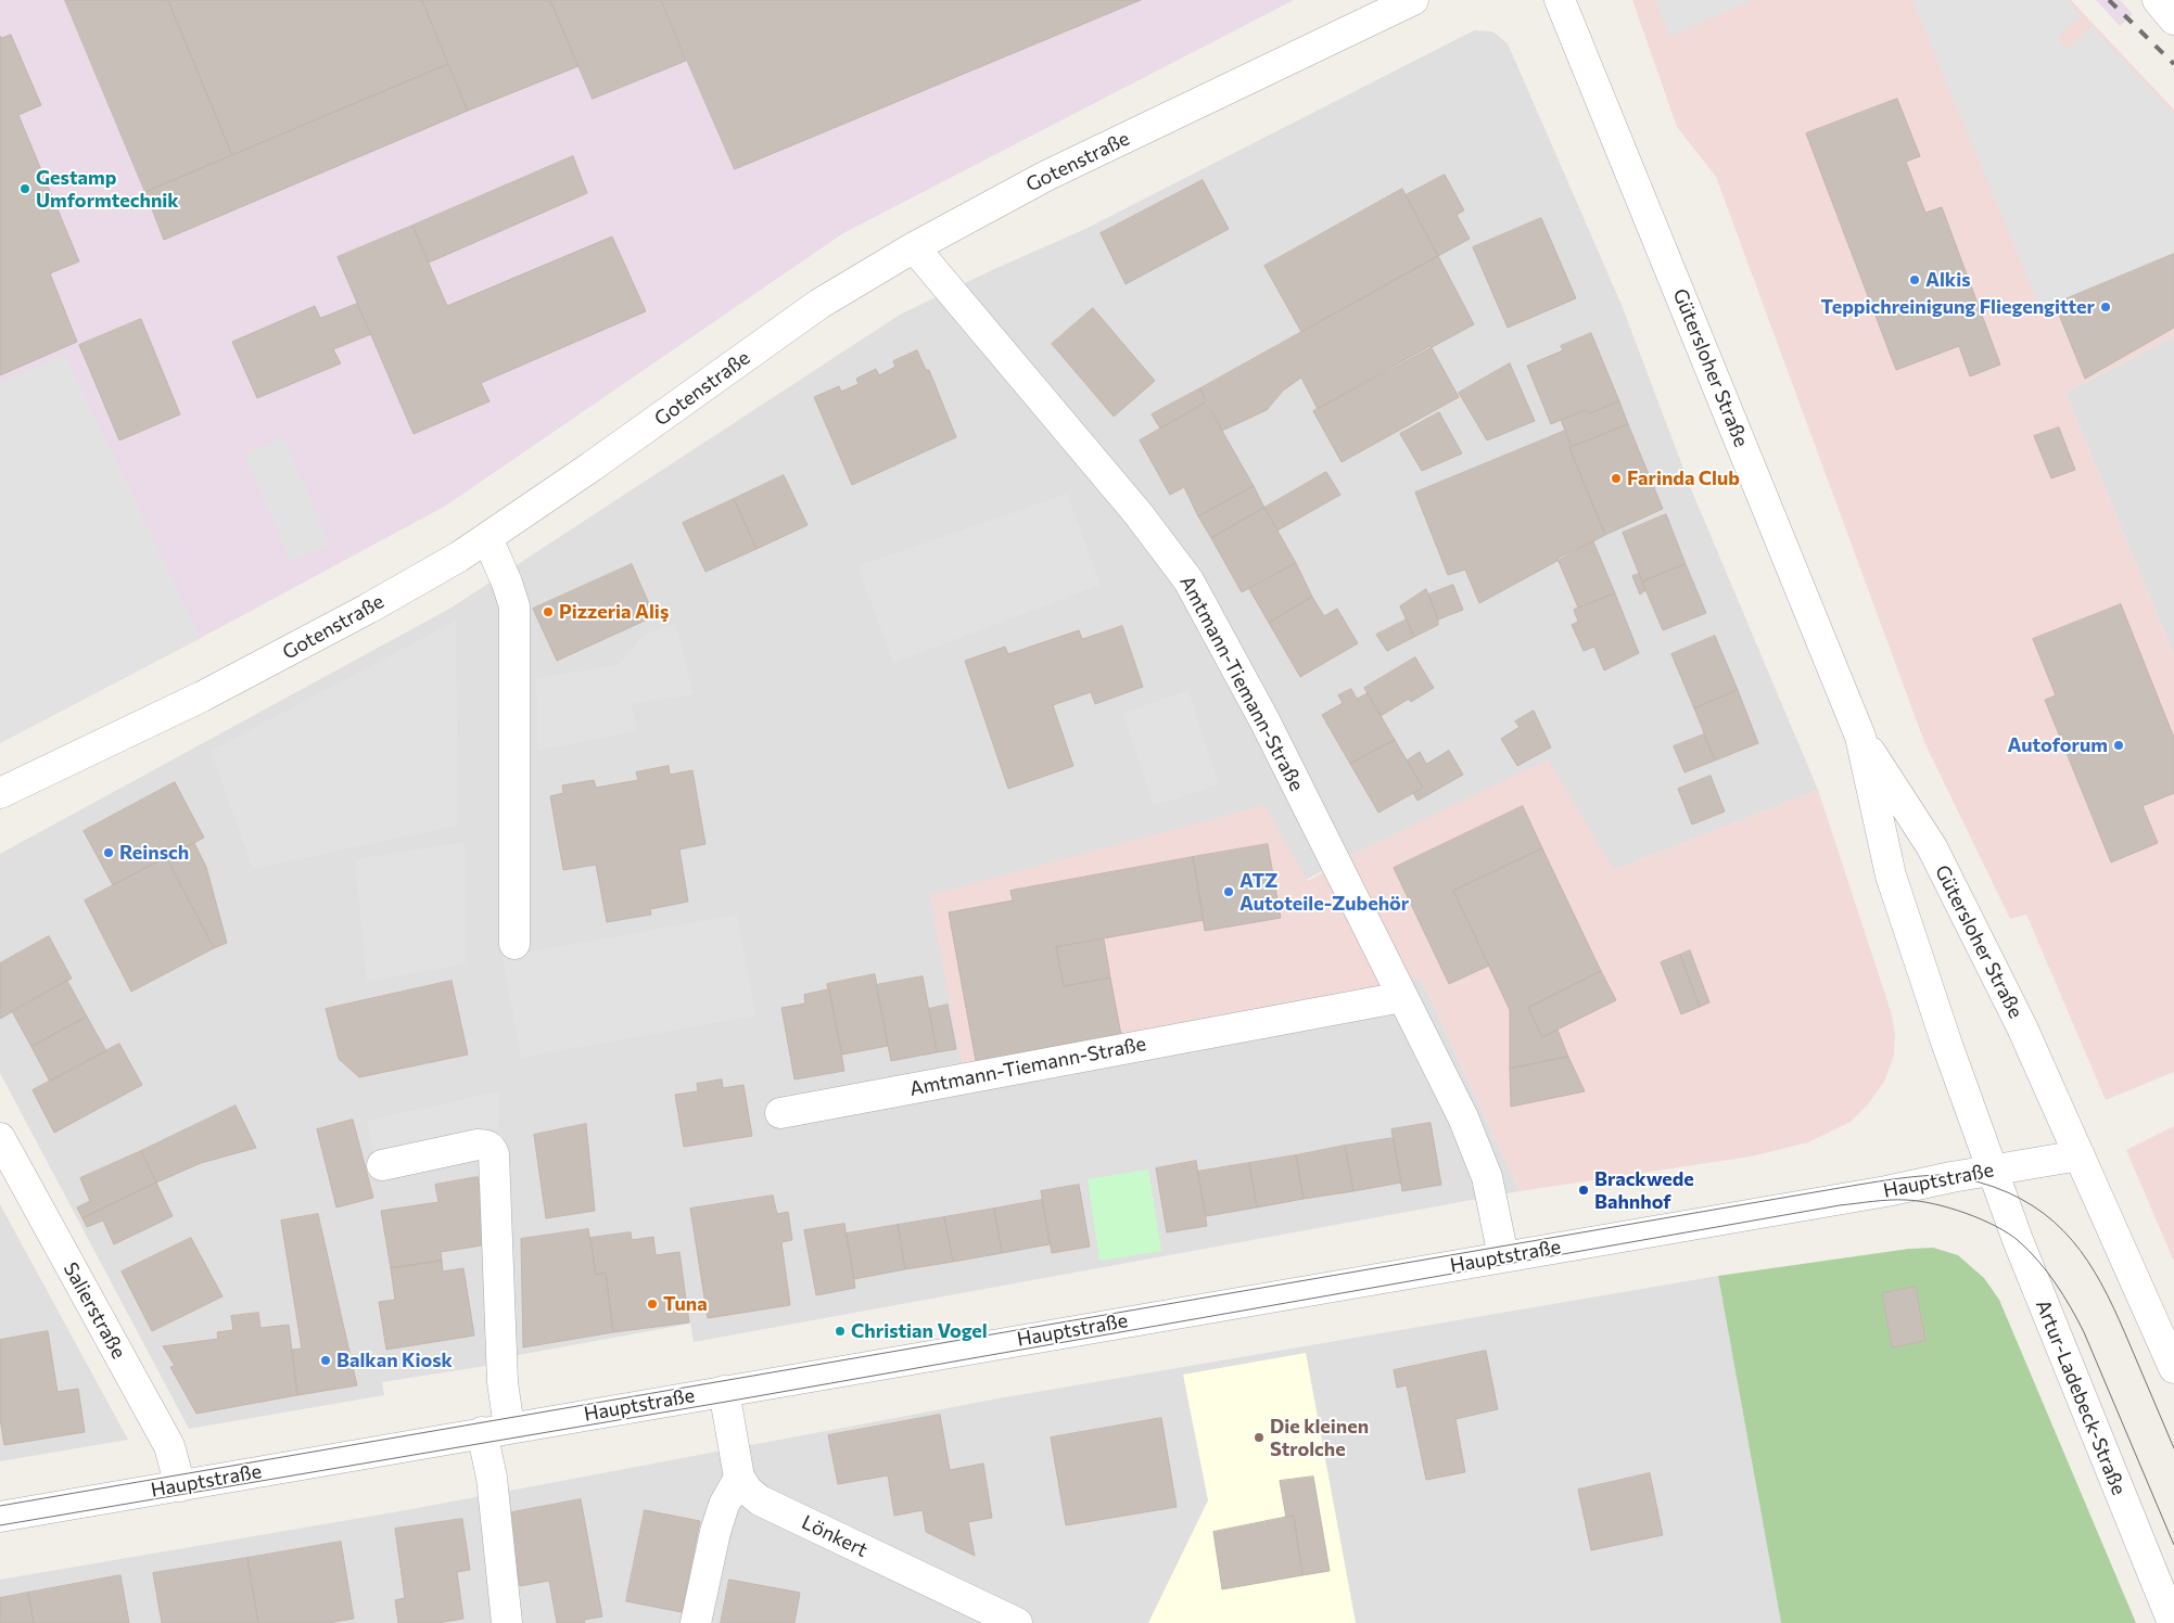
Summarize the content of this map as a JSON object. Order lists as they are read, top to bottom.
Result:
{
  "streets": {
    "street": [
      "Gotenstraße",
      "Gütersloher Straße",
      "Amtmann-Tiemann-Straße",
      "Hauptstraße",
      "Salierstraße",
      "Artur-Ladebeck-Straße",
      "Lönkert"
    ]
  },
  "crossings": [
    ["Gotenstraße", "Amtmann-Tiemann-Straße"],
    ["Gütersloher Straße", "Hauptstraße"],
    ["Gütersloher Straße", "Artur-Ladebeck-Straße"],
    ["Amtmann-Tiemann-Straße", "Hauptstraße"],
    ["Hauptstraße", "Salierstraße"],
    ["Hauptstraße", "Artur-Ladebeck-Straße"]
  ],
  "places": [
    "Gestamp Umformtechnik",
    "Alkis",
    "Teppichreinigung Fliegengitter",
    "Farinda Club",
    "Pizzeria Aliş",
    "Autoforum",
    "Reinsch",
    "ATZ Autoteile-Zubehör",
    "Brackwede Bahnhof",
    "Tuna",
    "Christian Vogel",
    "Balkan Kiosk",
    "Die kleinen Strolche"
  ]
}
